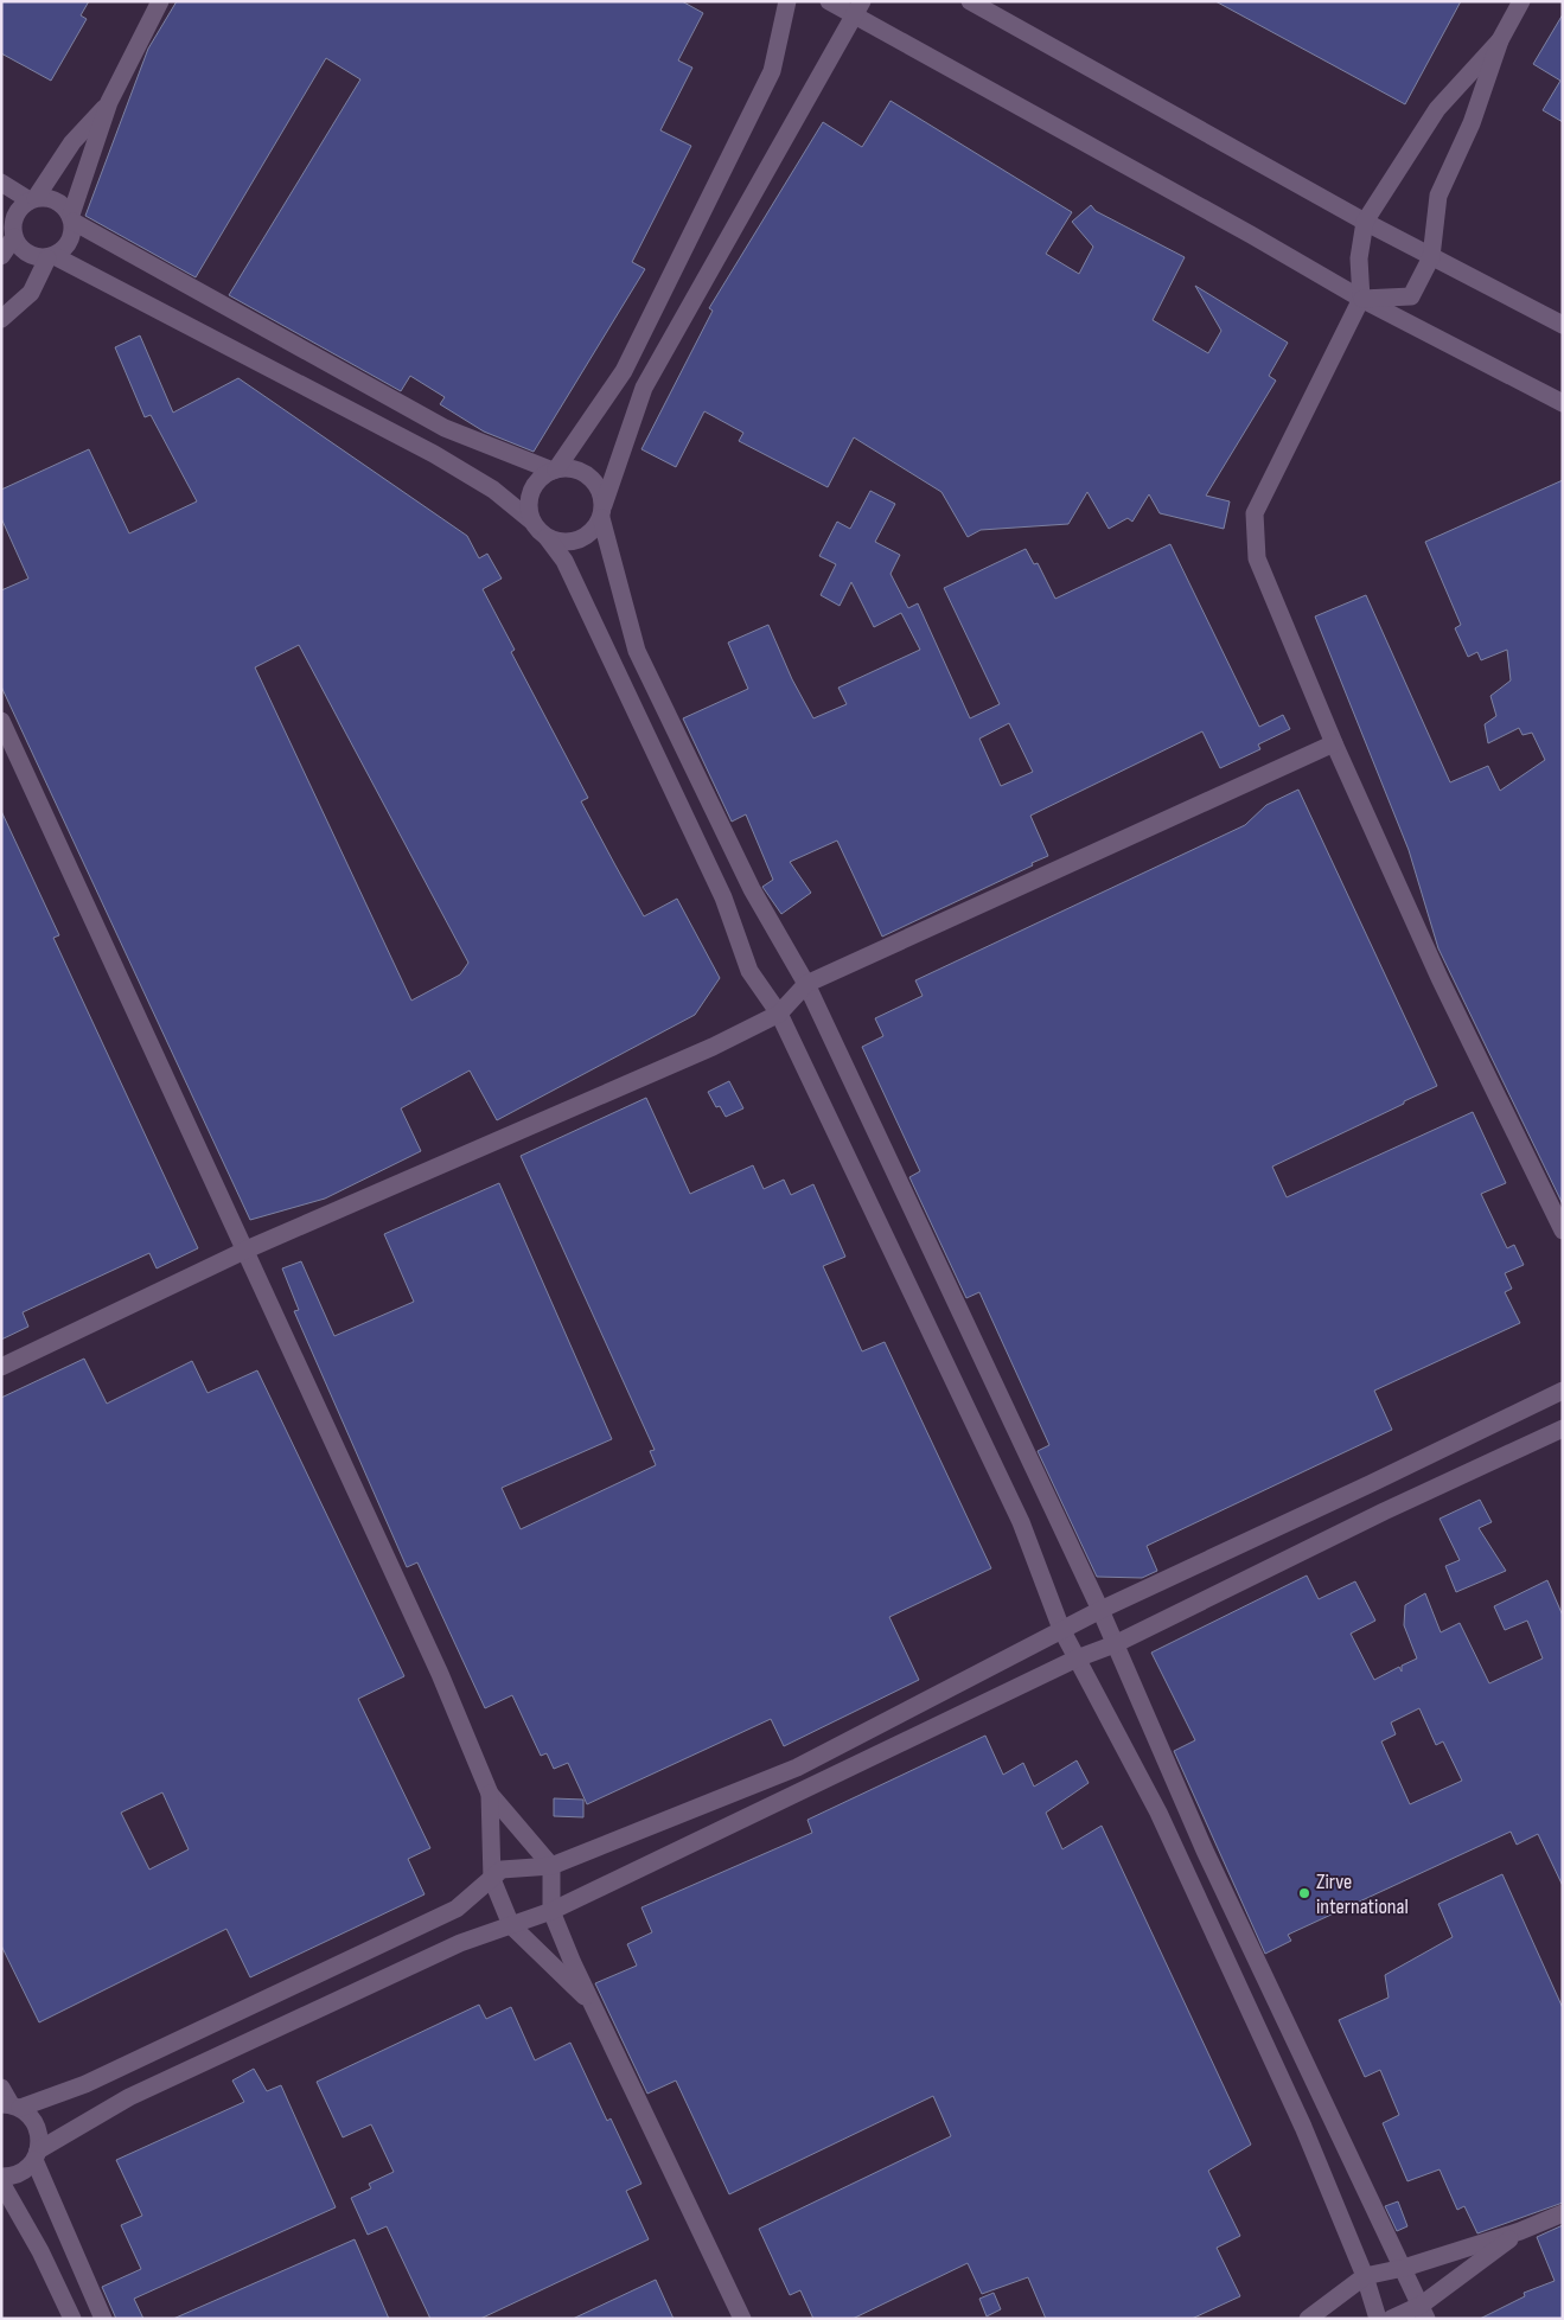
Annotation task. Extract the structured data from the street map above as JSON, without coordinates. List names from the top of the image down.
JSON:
{
  "places": ["Zirve international"]
}
